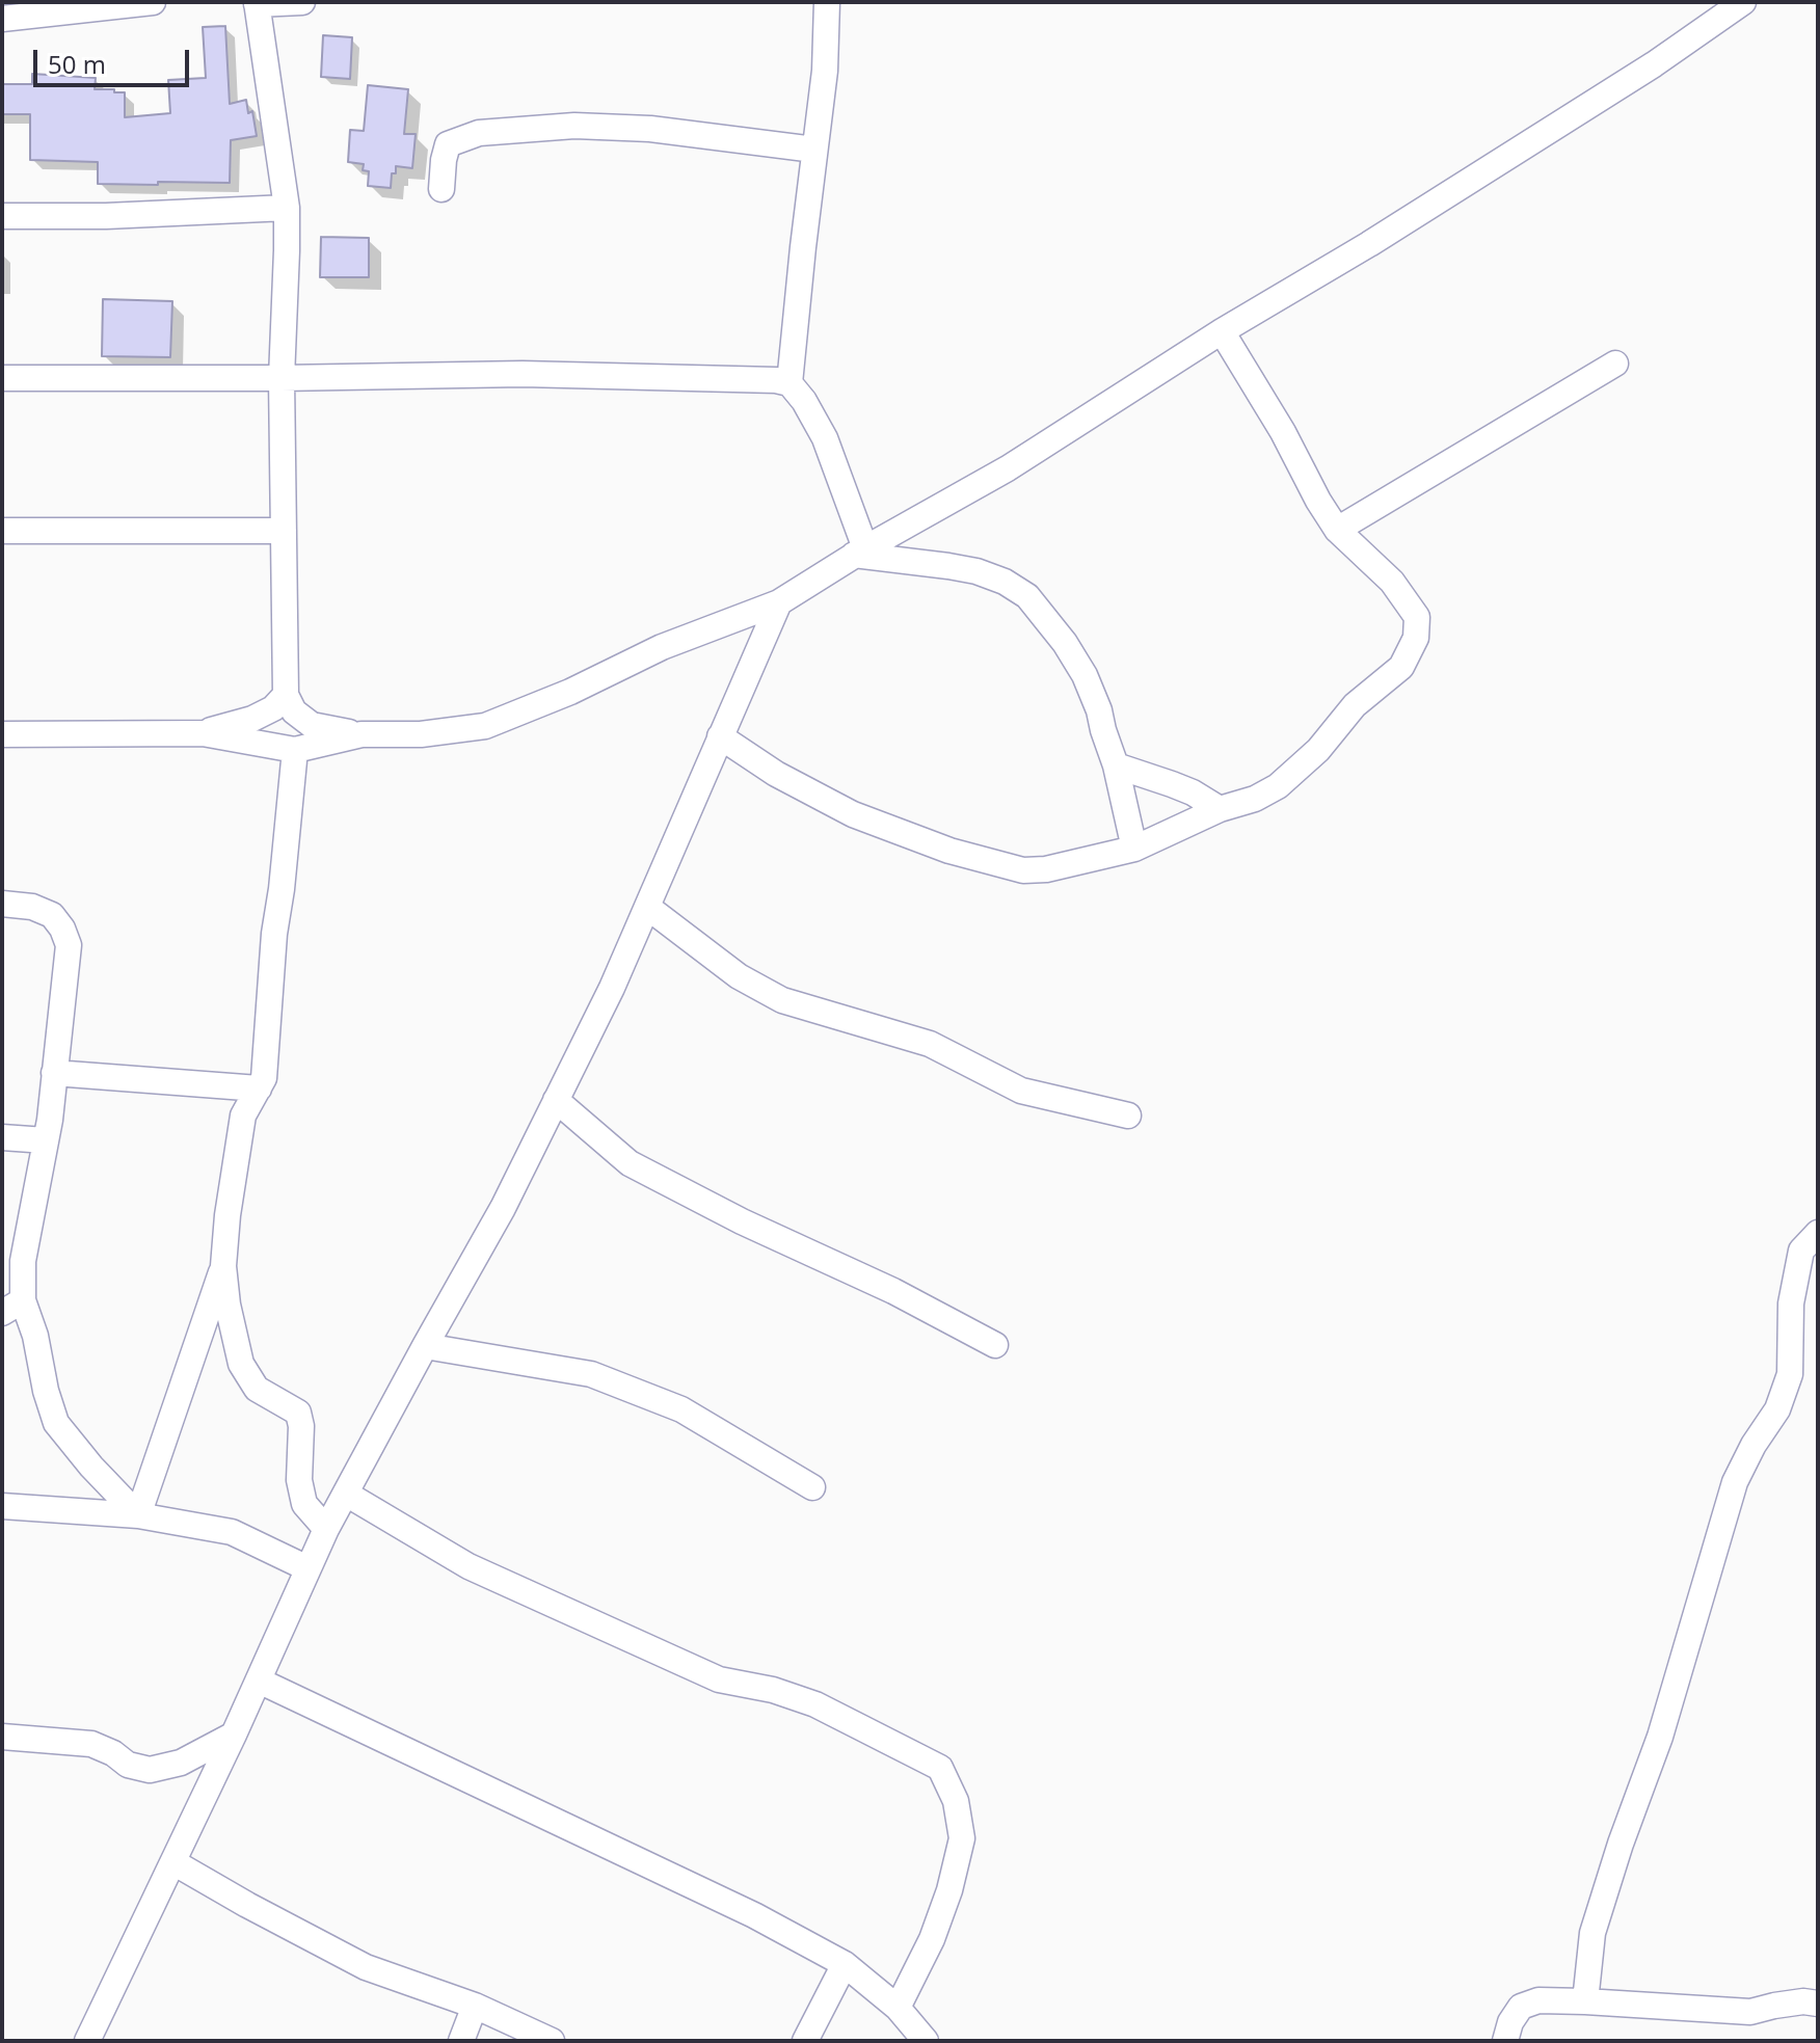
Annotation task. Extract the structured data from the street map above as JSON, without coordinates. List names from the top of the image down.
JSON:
{
  "scale_bar": "50 m"
}
